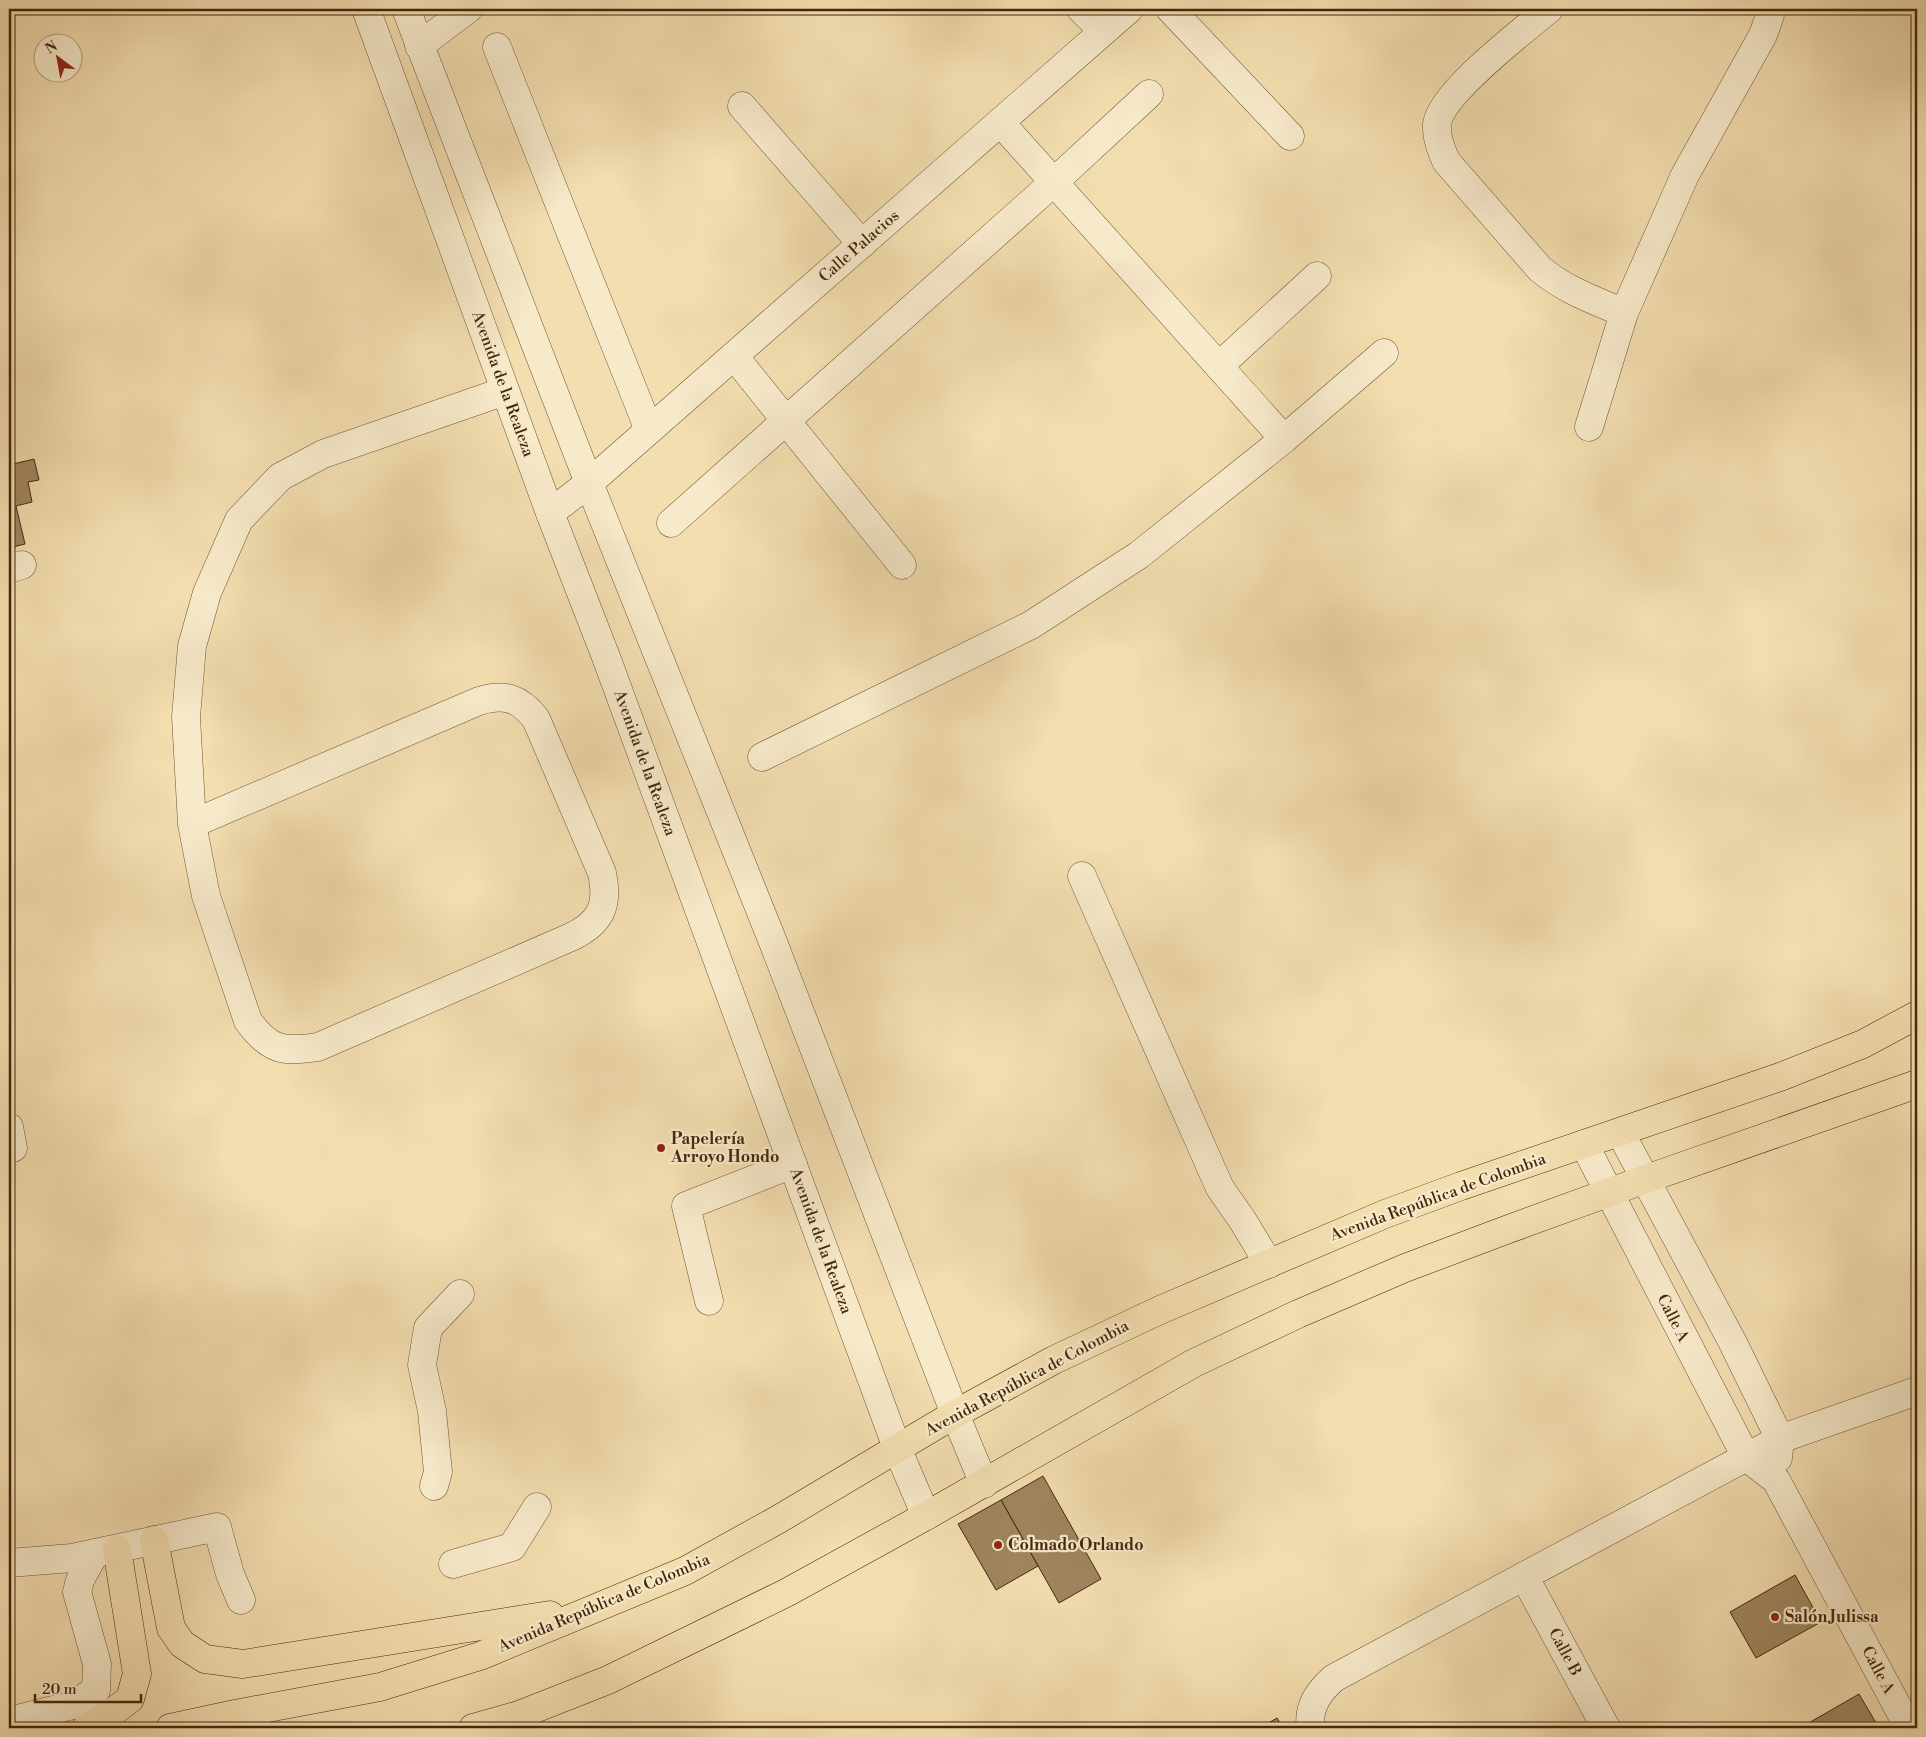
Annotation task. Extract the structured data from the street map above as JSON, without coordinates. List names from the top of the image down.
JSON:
{
  "streets": {
    "main road": ["Avenida República de Colombia"],
    "street": [
      "Calle Palacios",
      "Avenida de la Realeza",
      "Calle A",
      "Calle B"
    ]
  },
  "crossings": [
    ["Calle Palacios", "Avenida de la Realeza"],
    ["Avenida de la Realeza", "Avenida República de Colombia"],
    ["Avenida República de Colombia", "Calle A"]
  ],
  "places": ["Papelería Arroyo Hondo", "Colmado Orlando", "Salón Julissa"],
  "scale_bar": "20 m",
  "north": "top left"
}
